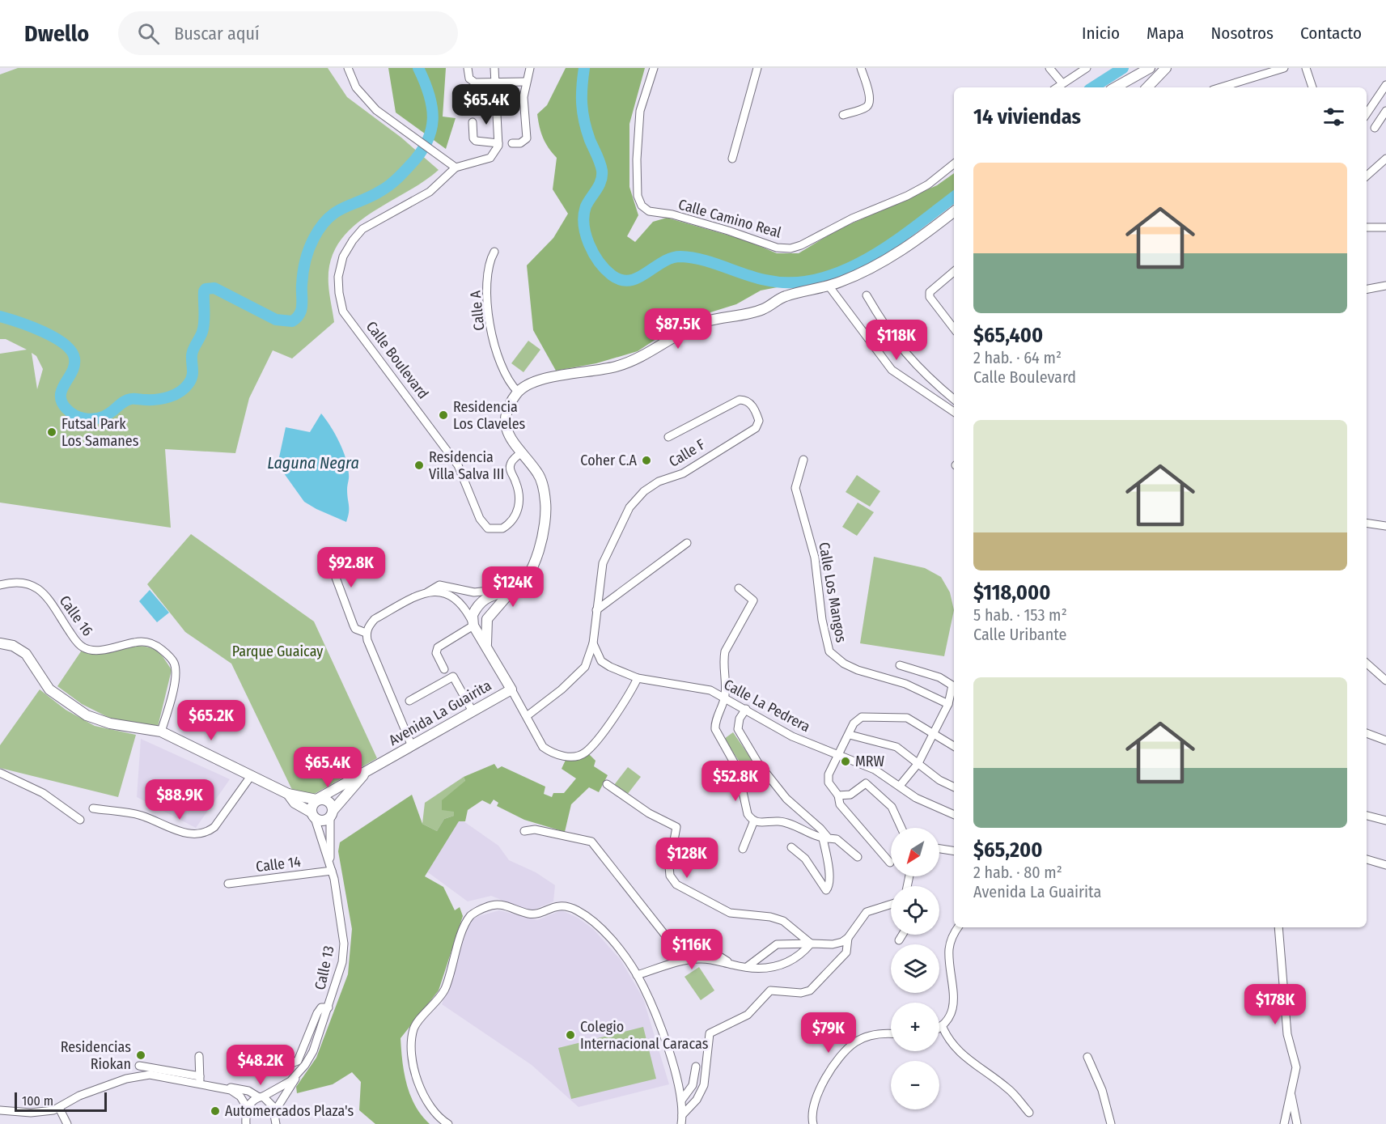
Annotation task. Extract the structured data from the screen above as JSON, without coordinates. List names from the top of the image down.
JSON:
{
  "streets": {
    "street": [
      "Calle Camino Real",
      "Calle A",
      "Calle Boulevard",
      "Calle F",
      "Calle Los Mangos",
      "Calle 16",
      "Calle La Pedrera",
      "Avenida La Guairita",
      "Calle 14",
      "Calle 13"
    ]
  },
  "crossings": [
    ["Calle F", "Calle La Pedrera"],
    ["Avenida La Guairita", "Calle 13"],
    ["Calle 14", "Calle 13"]
  ],
  "water": ["Laguna Negra"],
  "parks": ["Parque Guaicay"],
  "places": [
    "Residencia Los Claveles",
    "Futsal Park Los Samanes",
    "Coher C.A",
    "Residencia Villa Salva III",
    "MRW",
    "Colegio Internacional Caracas",
    "Residencias Riokan",
    "Automercados Plaza's"
  ],
  "scale_bar": "100 m",
  "north": "bottom left",
  "page": {
    "header": "Dwello",
    "search": "Buscar aquí",
    "nav": [
      "Inicio",
      "Mapa",
      "Nosotros",
      "Contacto"
    ],
    "price": [
      "$65.4K",
      "$87.5K",
      "$118K",
      "$92.8K",
      "$124K",
      "$65.2K",
      "$65.4K",
      "$52.8K",
      "$88.9K",
      "$128K",
      "$116K",
      "$178K",
      "$79K",
      "$48.2K"
    ],
    "heading": "14 viviendas",
    "list": [
      {
        "name": "$65,400",
        "note": "2 hab. · 64 m² · Calle Boulevard"
      },
      {
        "name": "$118,000",
        "note": "5 hab. · 153 m² · Calle Uribante"
      },
      {
        "name": "$65,200",
        "note": "2 hab. · 80 m² · Avenida La Guairita"
      }
    ],
    "map_buttons": ["+", "−"],
    "scale": "100 m"
  }
}
